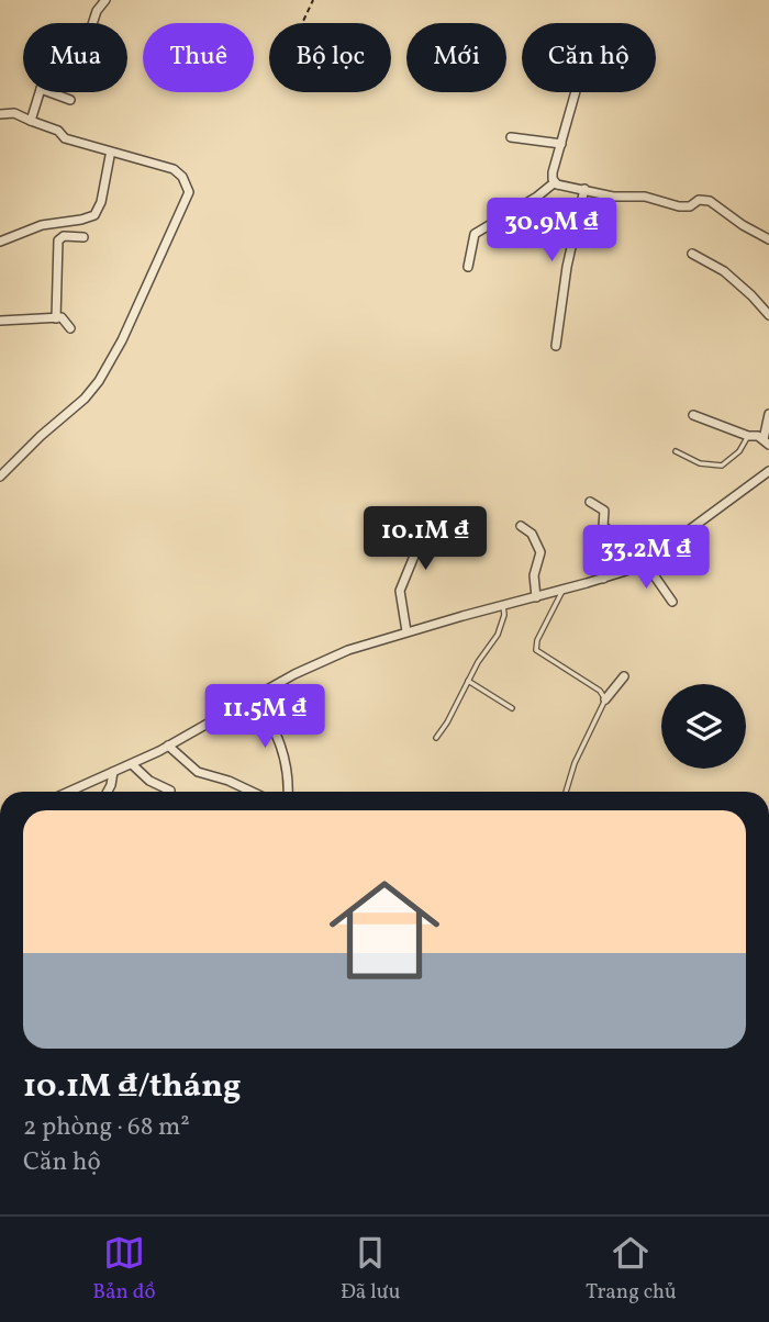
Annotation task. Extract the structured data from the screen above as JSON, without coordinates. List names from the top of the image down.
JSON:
{
  "page": {
    "chip": [
      "Mua",
      "Thuê",
      "Bộ lọc",
      "Mới",
      "Căn hộ"
    ],
    "price": [
      "30.9M ₫",
      "10.1M ₫",
      "33.2M ₫",
      "11.5M ₫"
    ],
    "list": [
      {
        "name": "10.1M ₫/tháng",
        "note": "2 phòng · 68 m² · Căn hộ"
      }
    ],
    "tabs": ["Bản đồ", "Đã lưu", "Trang chủ"]
  }
}
